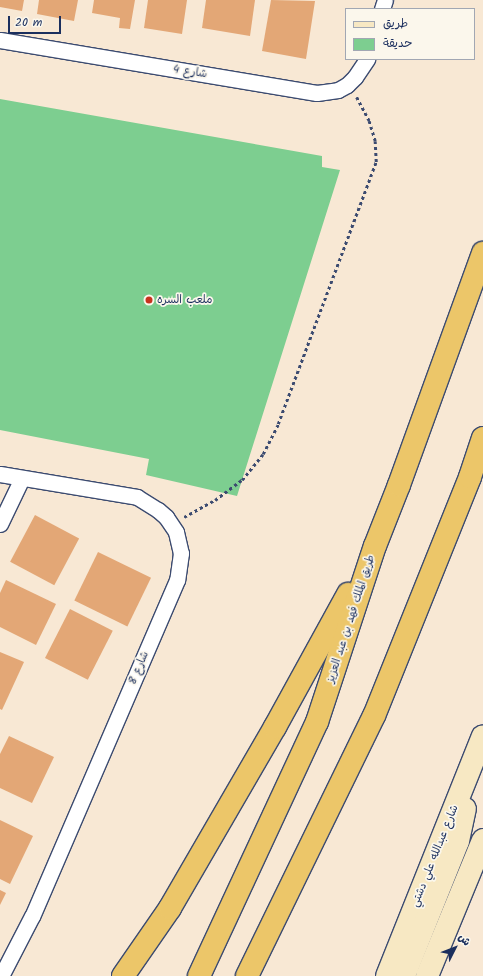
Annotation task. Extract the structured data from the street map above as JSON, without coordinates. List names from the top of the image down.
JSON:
{
  "streets": {
    "highway": ["طريق الملك فهد بن عبد العزيز"],
    "main road": ["شارع عبدالله علي دشتي"],
    "street": ["شارع 4", "شارع 8"]
  },
  "places": ["ملعب السره"],
  "legend": ["طريق", "حديقة"],
  "scale_bar": "20 m",
  "north": "top right"
}
